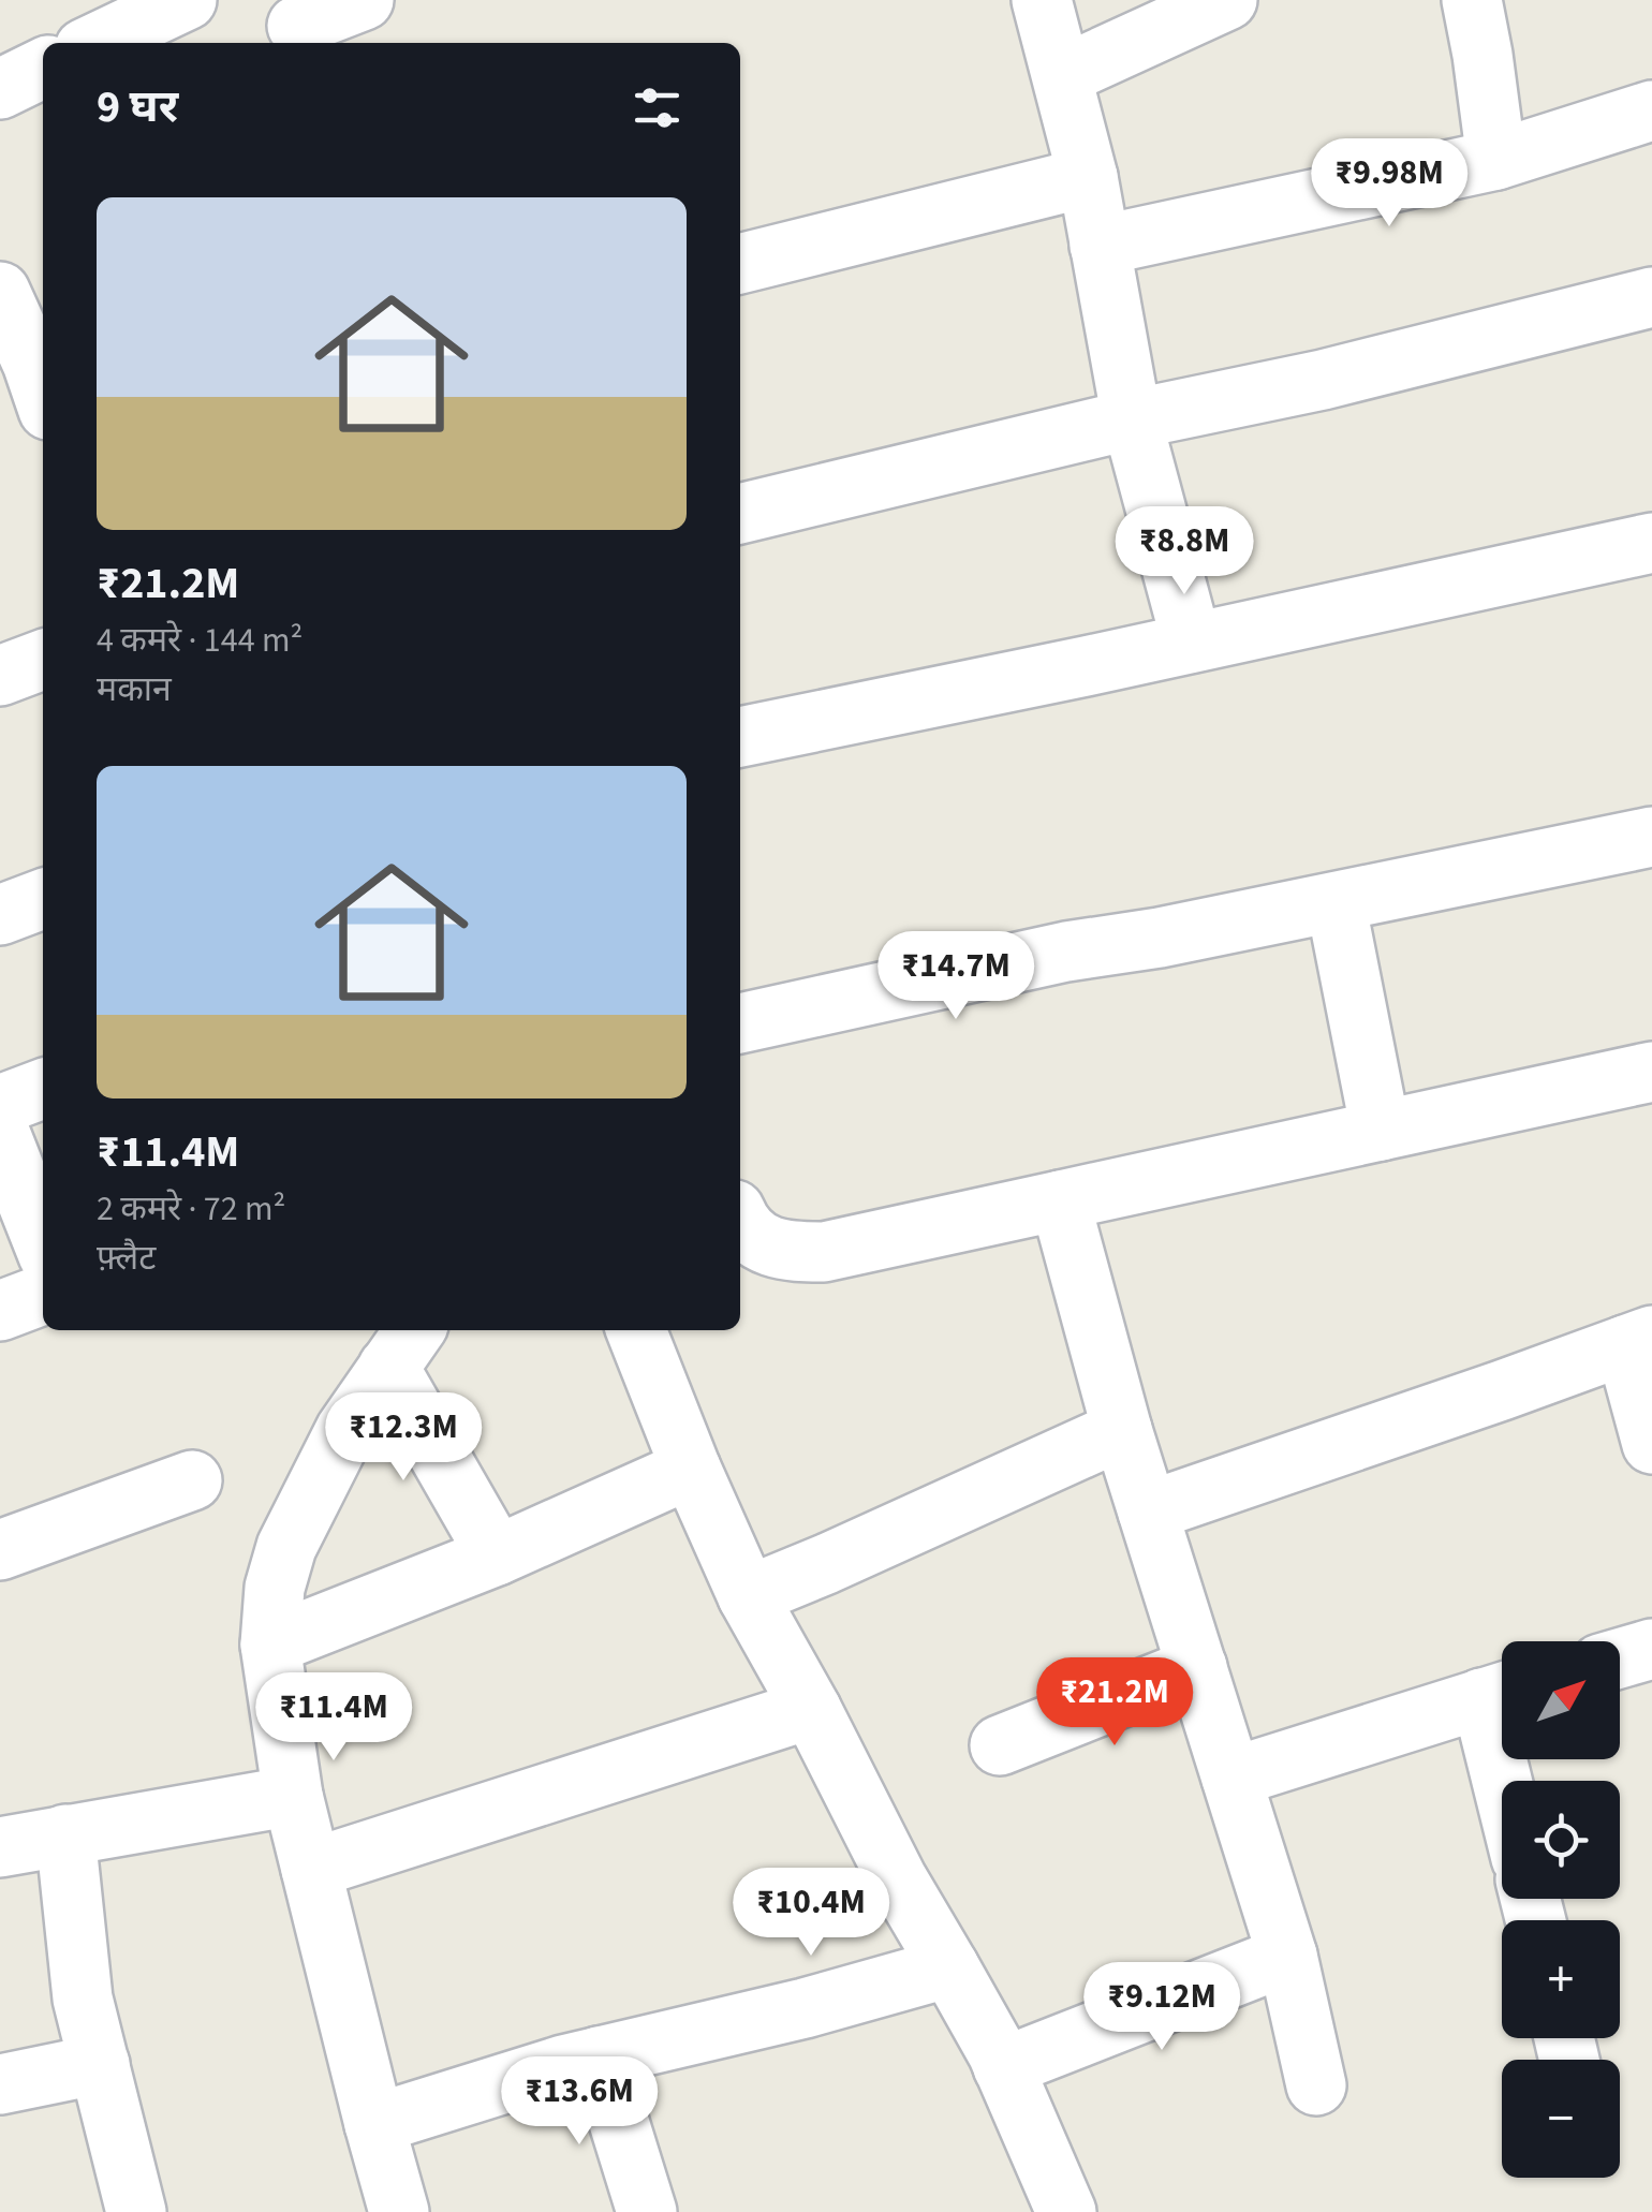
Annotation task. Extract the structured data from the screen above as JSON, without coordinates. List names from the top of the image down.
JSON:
{
  "north": "top right",
  "page": {
    "heading": "9 घर",
    "price": [
      "₹9.98M",
      "₹8.8M",
      "₹14.7M",
      "₹12.3M",
      "₹21.2M",
      "₹11.4M",
      "₹10.4M",
      "₹9.12M",
      "₹13.6M"
    ],
    "list": [
      {
        "name": "₹21.2M",
        "note": "4 कमरे · 144 m² · मकान"
      },
      {
        "name": "₹11.4M",
        "note": "2 कमरे · 72 m² · फ़्लैट"
      }
    ],
    "map_buttons": ["+", "−"]
  }
}
